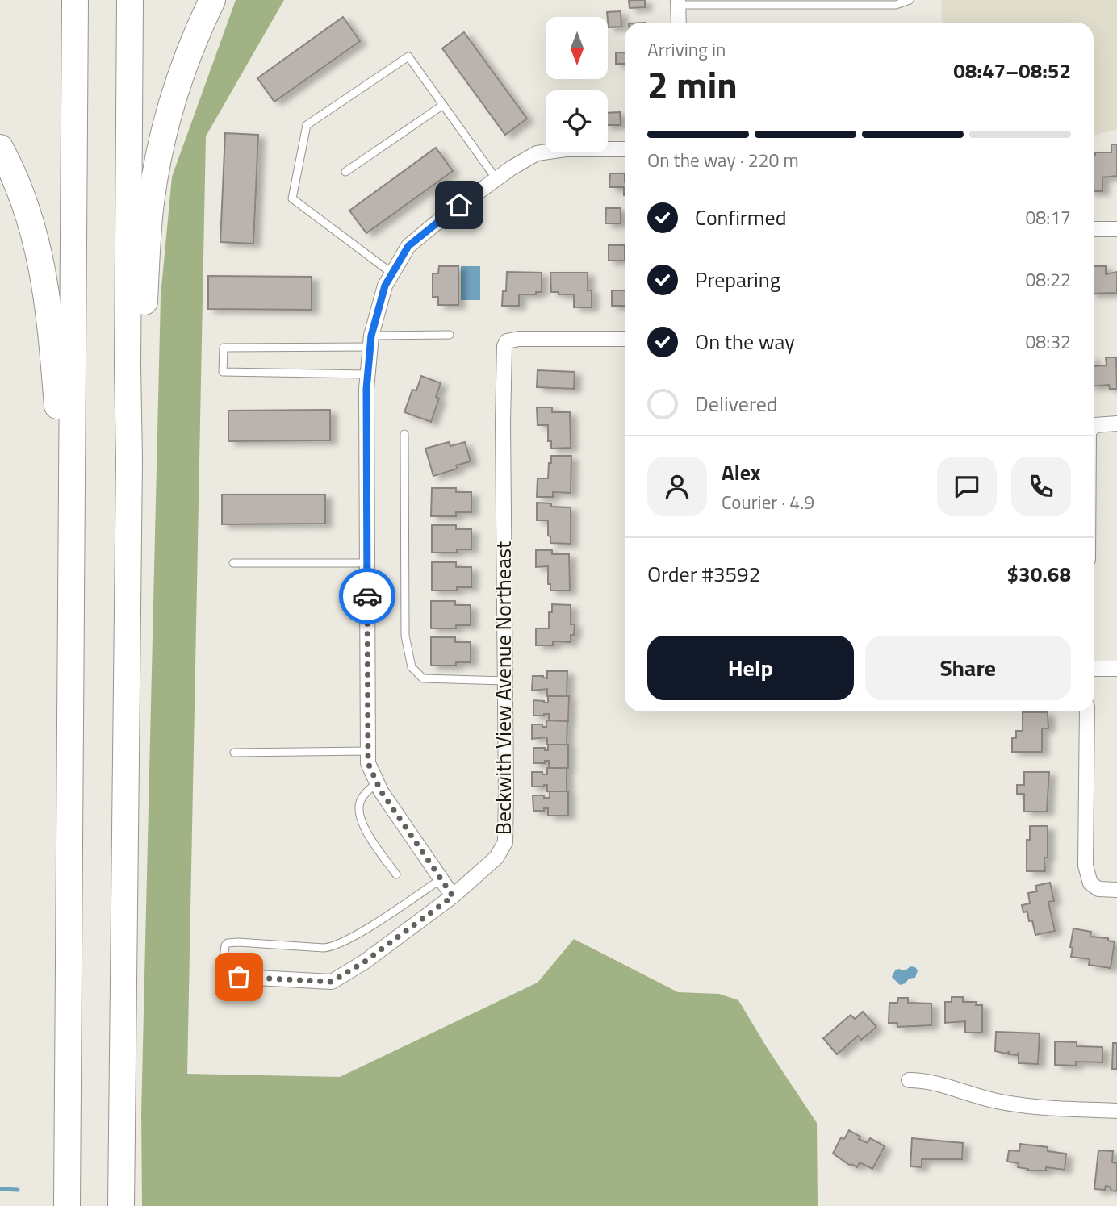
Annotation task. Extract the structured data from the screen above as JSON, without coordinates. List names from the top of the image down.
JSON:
{
  "streets": {
    "street": ["Beckwith View Avenue Northeast"]
  },
  "north": "bottom",
  "page": {
    "heading": ["2 min", "Arriving in", "08:47–08:52"],
    "panel": [
      "Alex",
      "Courier · 4.9",
      "Order #3592",
      "$30.68"
    ],
    "bar": "On the way · 220 m",
    "list": [
      ["Confirmed", "08:17"],
      ["Preparing", "08:22"],
      ["On the way", "08:32"],
      "Delivered"
    ],
    "buttons": ["Help", "Share"]
  }
}
